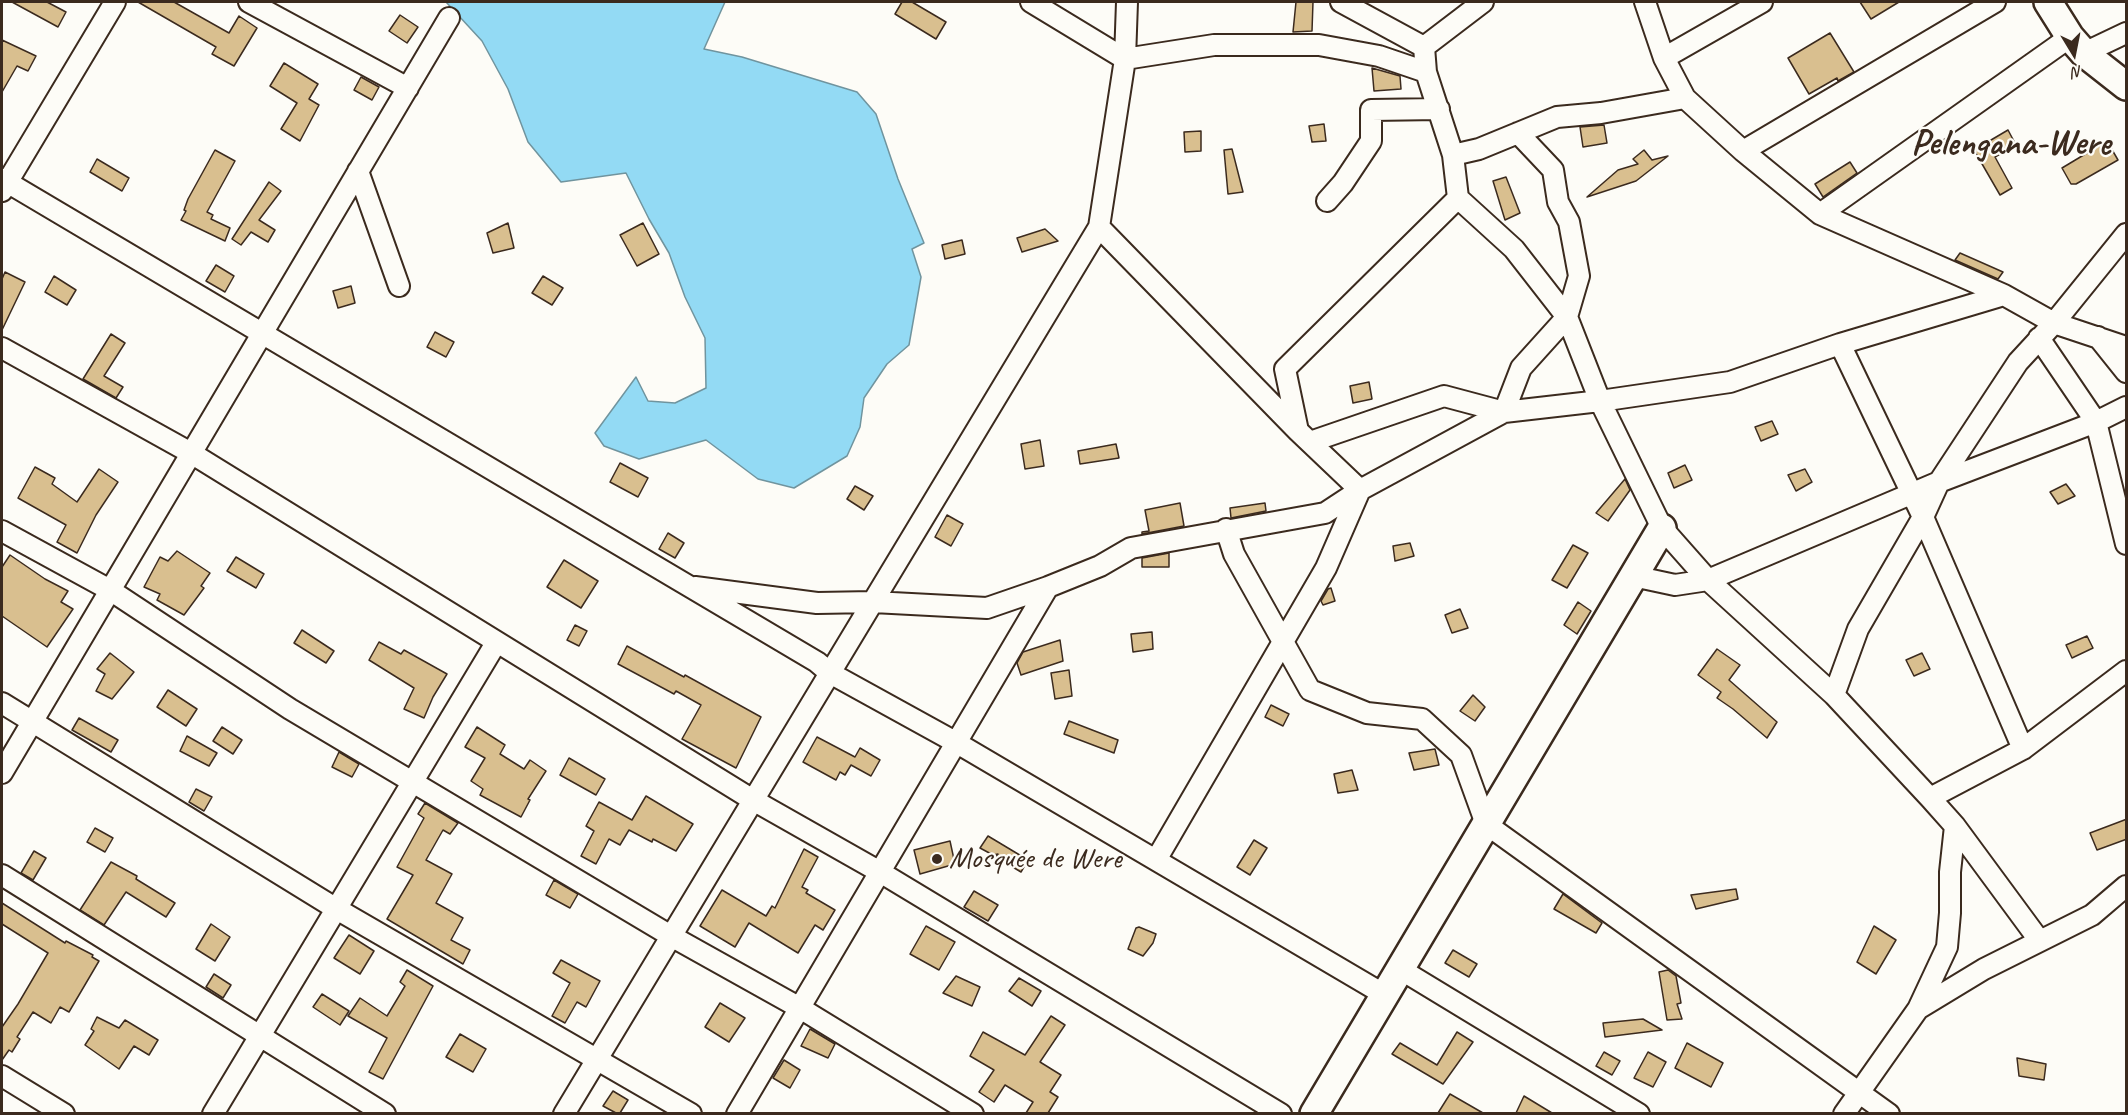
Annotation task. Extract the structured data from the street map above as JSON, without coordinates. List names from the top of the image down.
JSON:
{
  "districts": ["Pelengana-Were"],
  "places": ["Mosquée de Were"],
  "north": "bottom"
}
